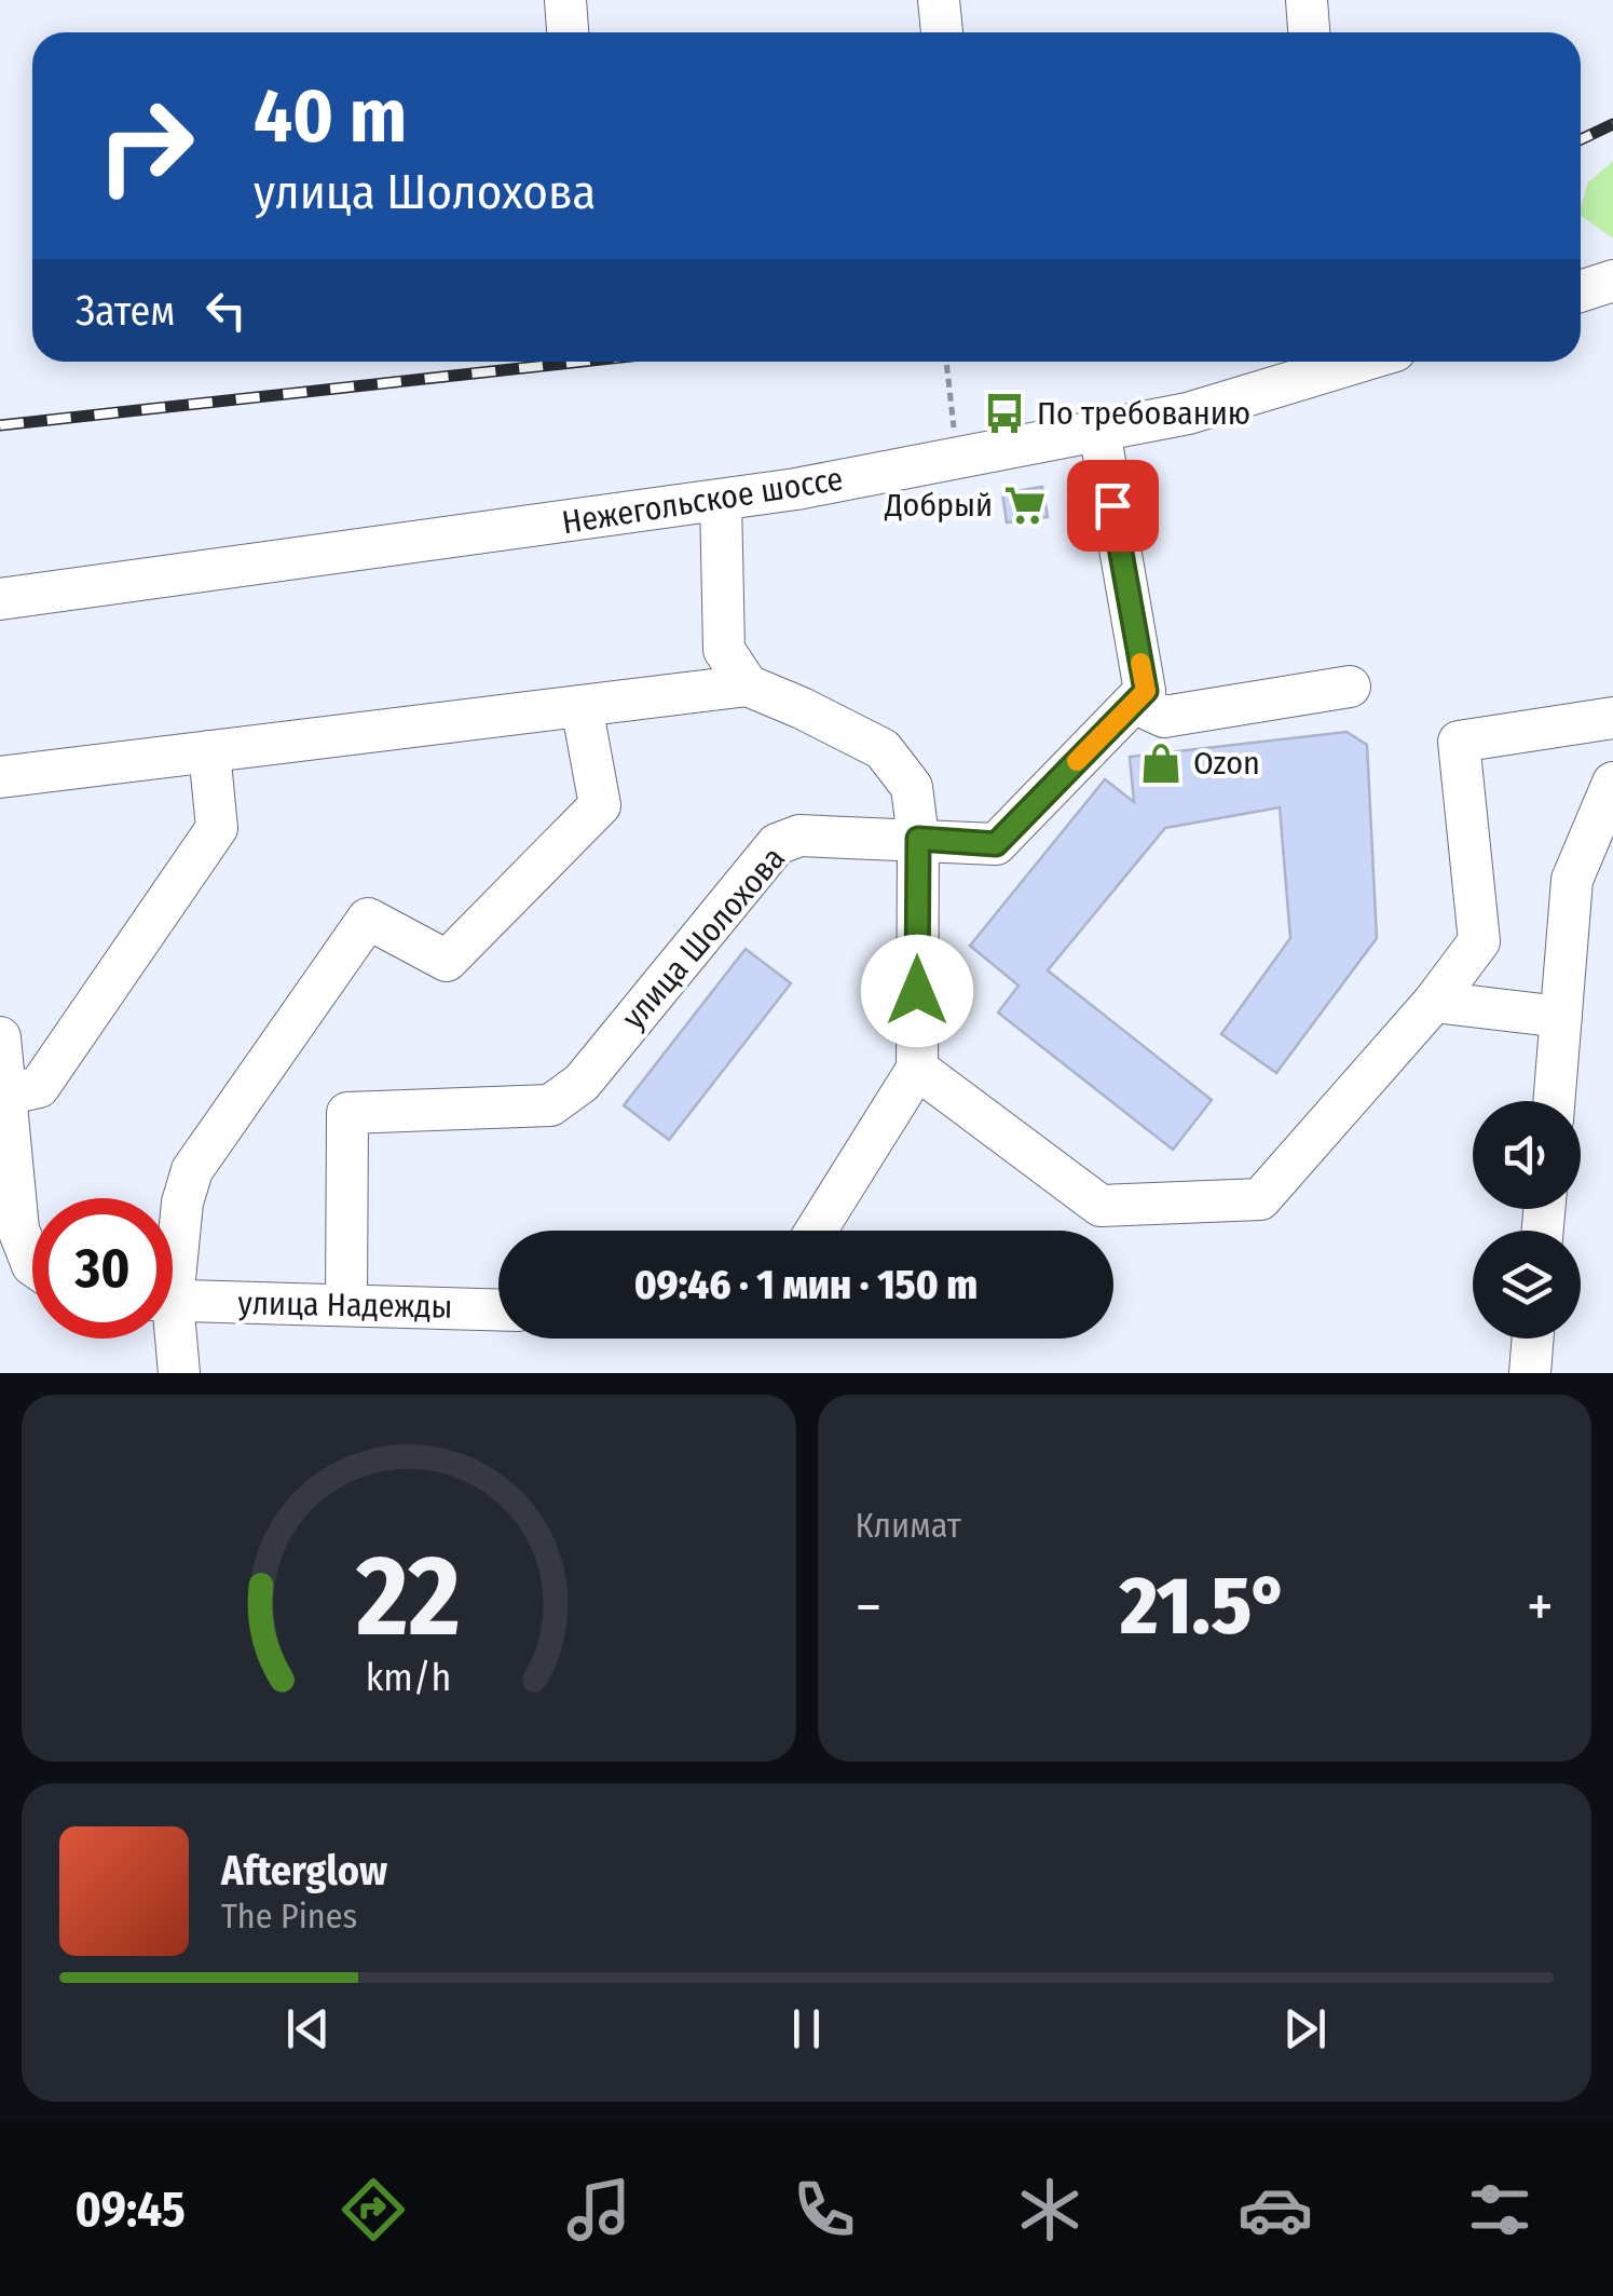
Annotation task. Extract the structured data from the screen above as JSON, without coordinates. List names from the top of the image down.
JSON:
{
  "streets": {
    "street": ["Нежегольское шоссе", "улица Шолохова", "улица Надежды"]
  },
  "crossings": [
    ["улица Шолохова", "улица Надежды"]
  ],
  "places": {
    "bus stop": ["По требованию"],
    "supermarket": ["Добрый"],
    "shop": ["Ozon"]
  },
  "page": {
    "turn": ["40 m", "улица Шолохова"],
    "then": "Затем",
    "limit": "30",
    "trip": "09:46 · 1 мин · 150 m",
    "tile": "Климат",
    "heat": ["−", "21.5°", "+"],
    "song": ["Afterglow", "The Pines"],
    "tabs": "09:45",
    "gauge": ["22", "km/h"]
  }
}
